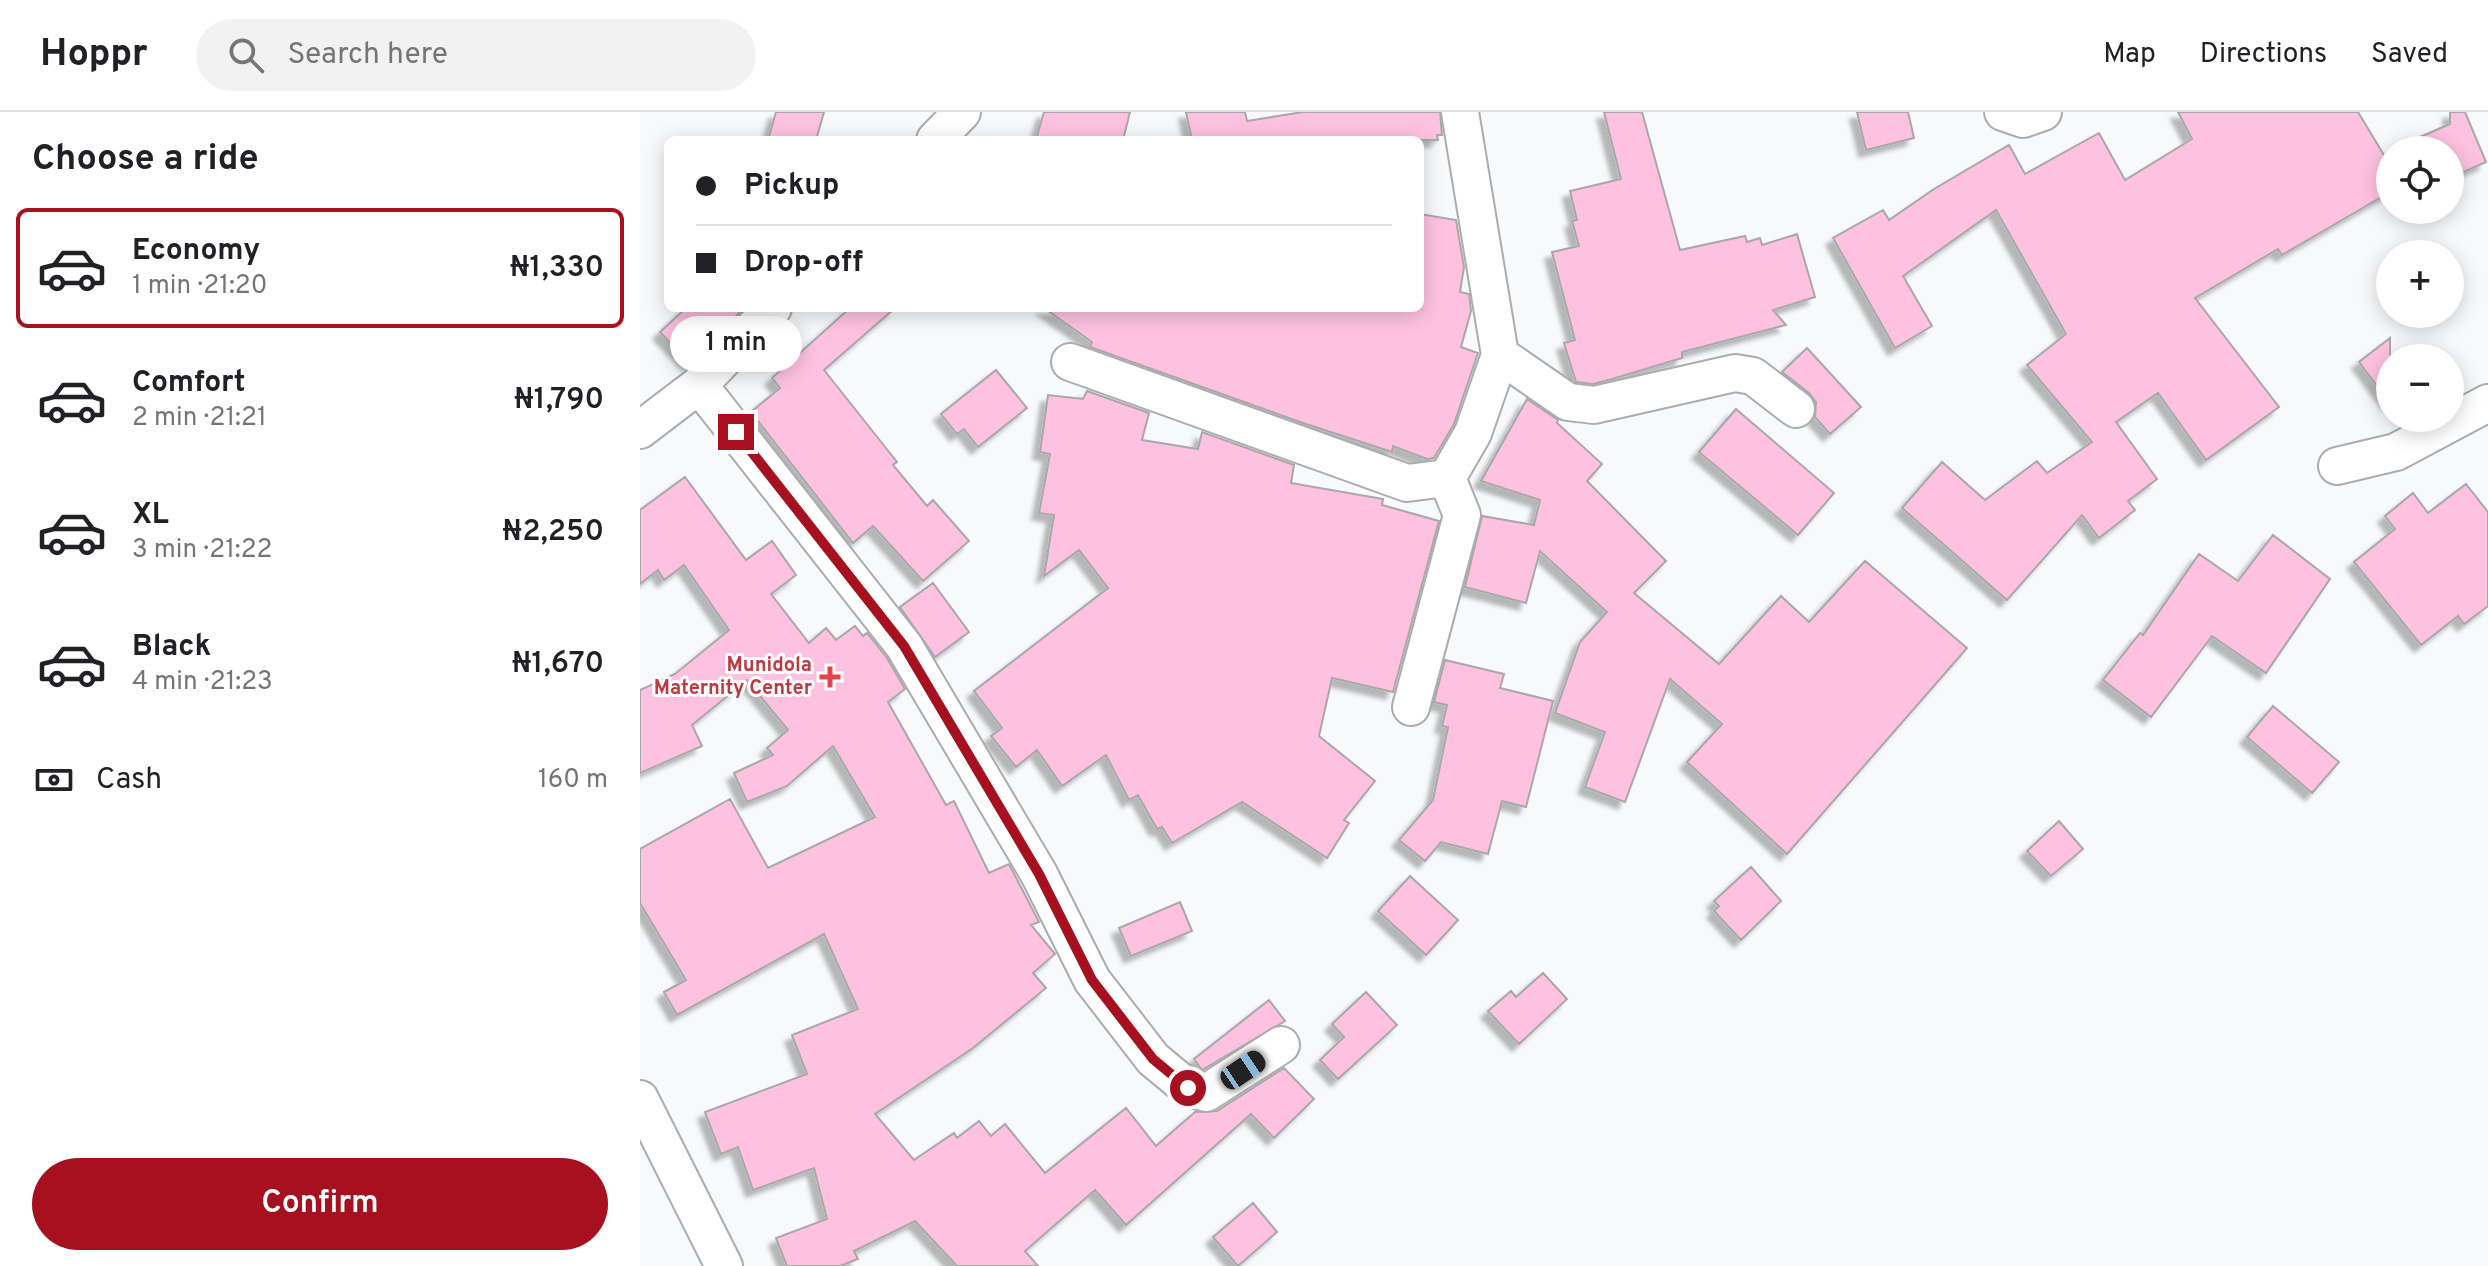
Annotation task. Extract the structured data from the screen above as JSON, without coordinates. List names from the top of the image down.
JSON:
{
  "places": {
    "health": ["Munidola Maternity Center"]
  },
  "page": {
    "header": "Hoppr",
    "search": "Search here",
    "nav": ["Map", "Directions", "Saved"],
    "heading": "Choose a ride",
    "map_buttons": ["+", "−"],
    "banner": ["Pickup", "Drop-off"],
    "list": [
      {
        "name": "Economy",
        "note": "1 min · 21:20",
        "value": "₦1,330"
      },
      {
        "name": "Comfort",
        "note": "2 min · 21:21",
        "value": "₦1,790"
      },
      {
        "name": "XL",
        "note": "3 min · 21:22",
        "value": "₦2,250"
      },
      {
        "name": "Black",
        "note": "4 min · 21:23",
        "value": "₦1,670"
      }
    ],
    "bubble": "1 min",
    "pay": ["Cash", "160 m"],
    "buttons": "Confirm"
  }
}
